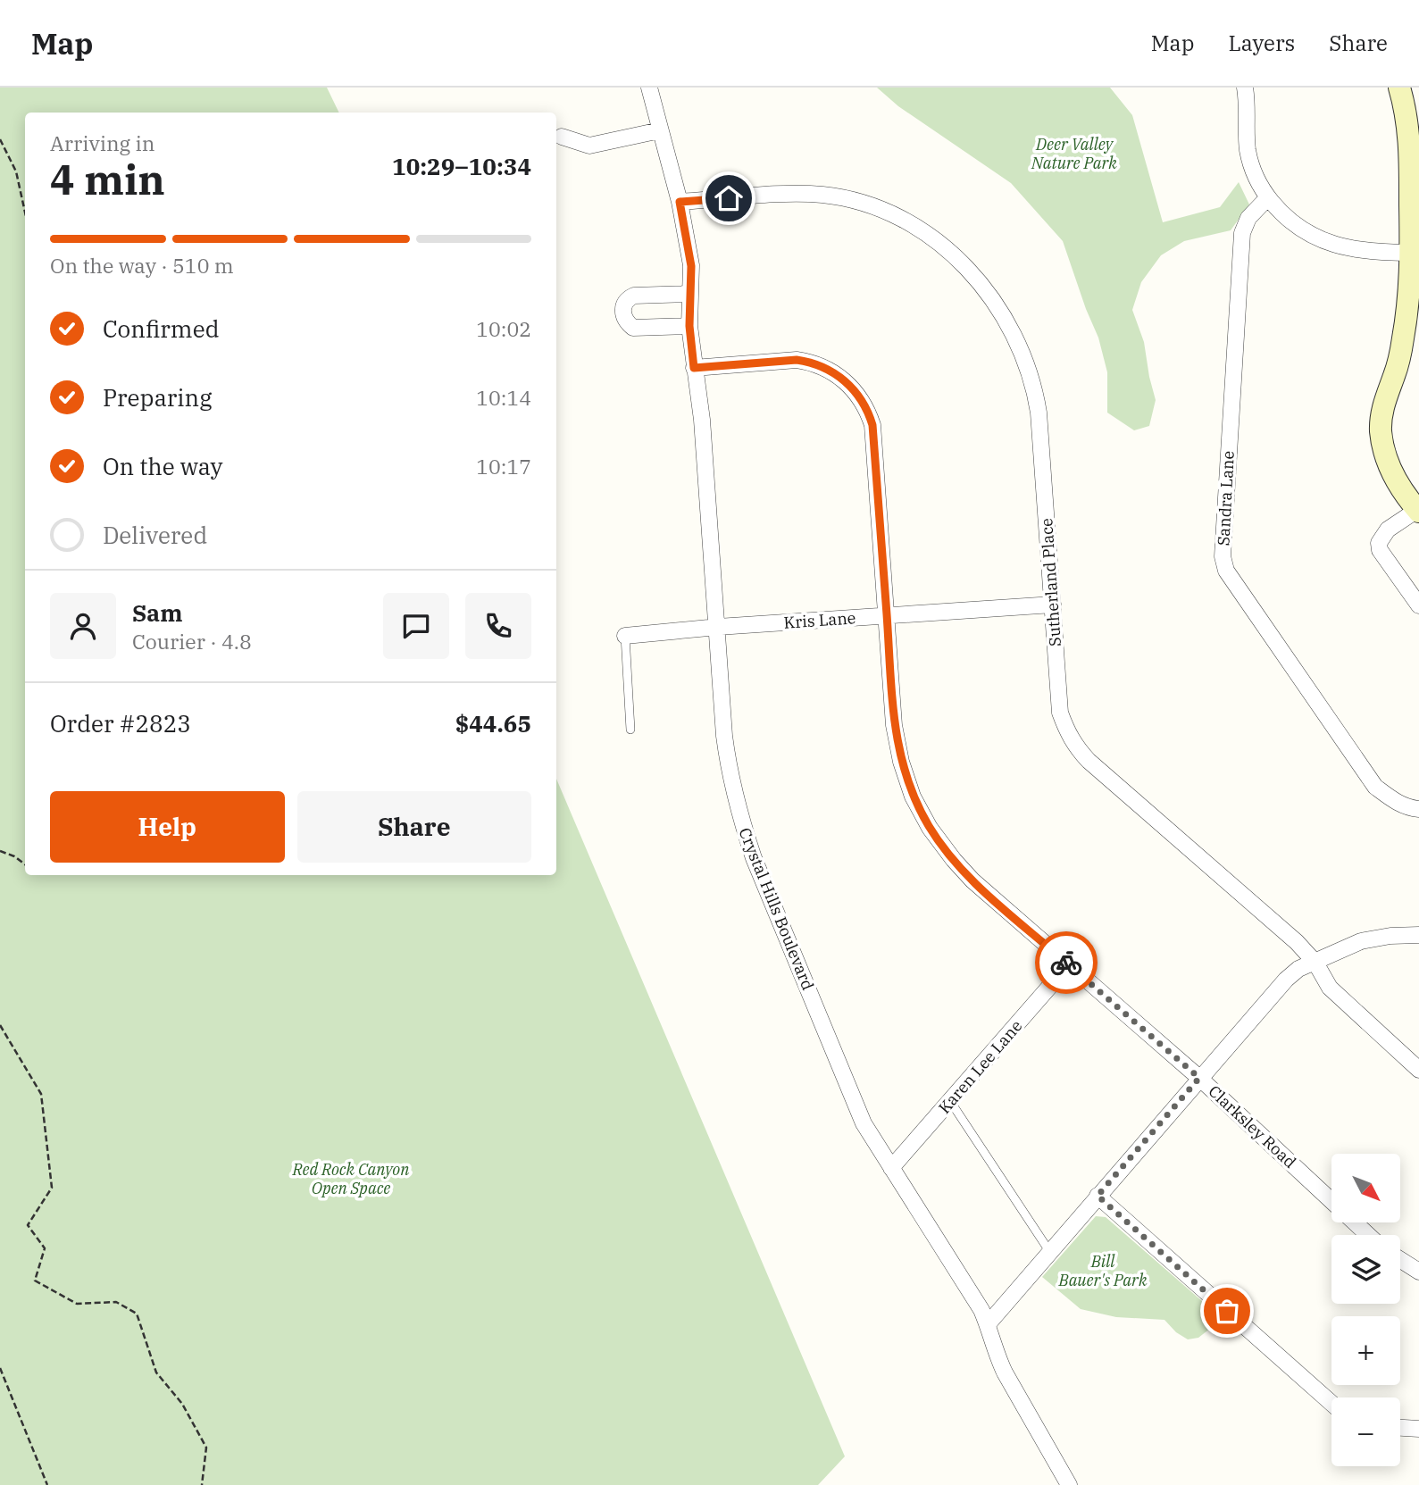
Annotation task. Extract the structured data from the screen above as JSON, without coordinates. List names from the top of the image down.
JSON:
{
  "streets": {
    "street": [
      "Sandra Lane",
      "Sutherland Place",
      "Kris Lane",
      "Crystal Hills Boulevard",
      "Karen Lee Lane",
      "Clarksley Road"
    ]
  },
  "crossings": [
    ["Sutherland Place", "Kris Lane"],
    ["Sutherland Place", "Crystal Hills Boulevard"],
    ["Kris Lane", "Crystal Hills Boulevard"],
    ["Kris Lane", "Clarksley Road"],
    ["Crystal Hills Boulevard", "Karen Lee Lane"],
    ["Crystal Hills Boulevard", "Clarksley Road"],
    ["Karen Lee Lane", "Clarksley Road"]
  ],
  "parks": ["Deer Valley Nature Park", "Red Rock Canyon Open Space", "Bill Bauer's Park"],
  "north": "bottom right",
  "page": {
    "header": "Map",
    "nav": ["Map", "Layers", "Share"],
    "heading": ["4 min", "Arriving in", "10:29–10:34"],
    "panel": [
      "Sam",
      "Courier · 4.8",
      "Order #2823",
      "$44.65"
    ],
    "bar": "On the way · 510 m",
    "list": [
      ["Confirmed", "10:02"],
      ["Preparing", "10:14"],
      ["On the way", "10:17"],
      "Delivered"
    ],
    "buttons": ["Help", "Share"],
    "map_buttons": ["+", "−"]
  }
}
